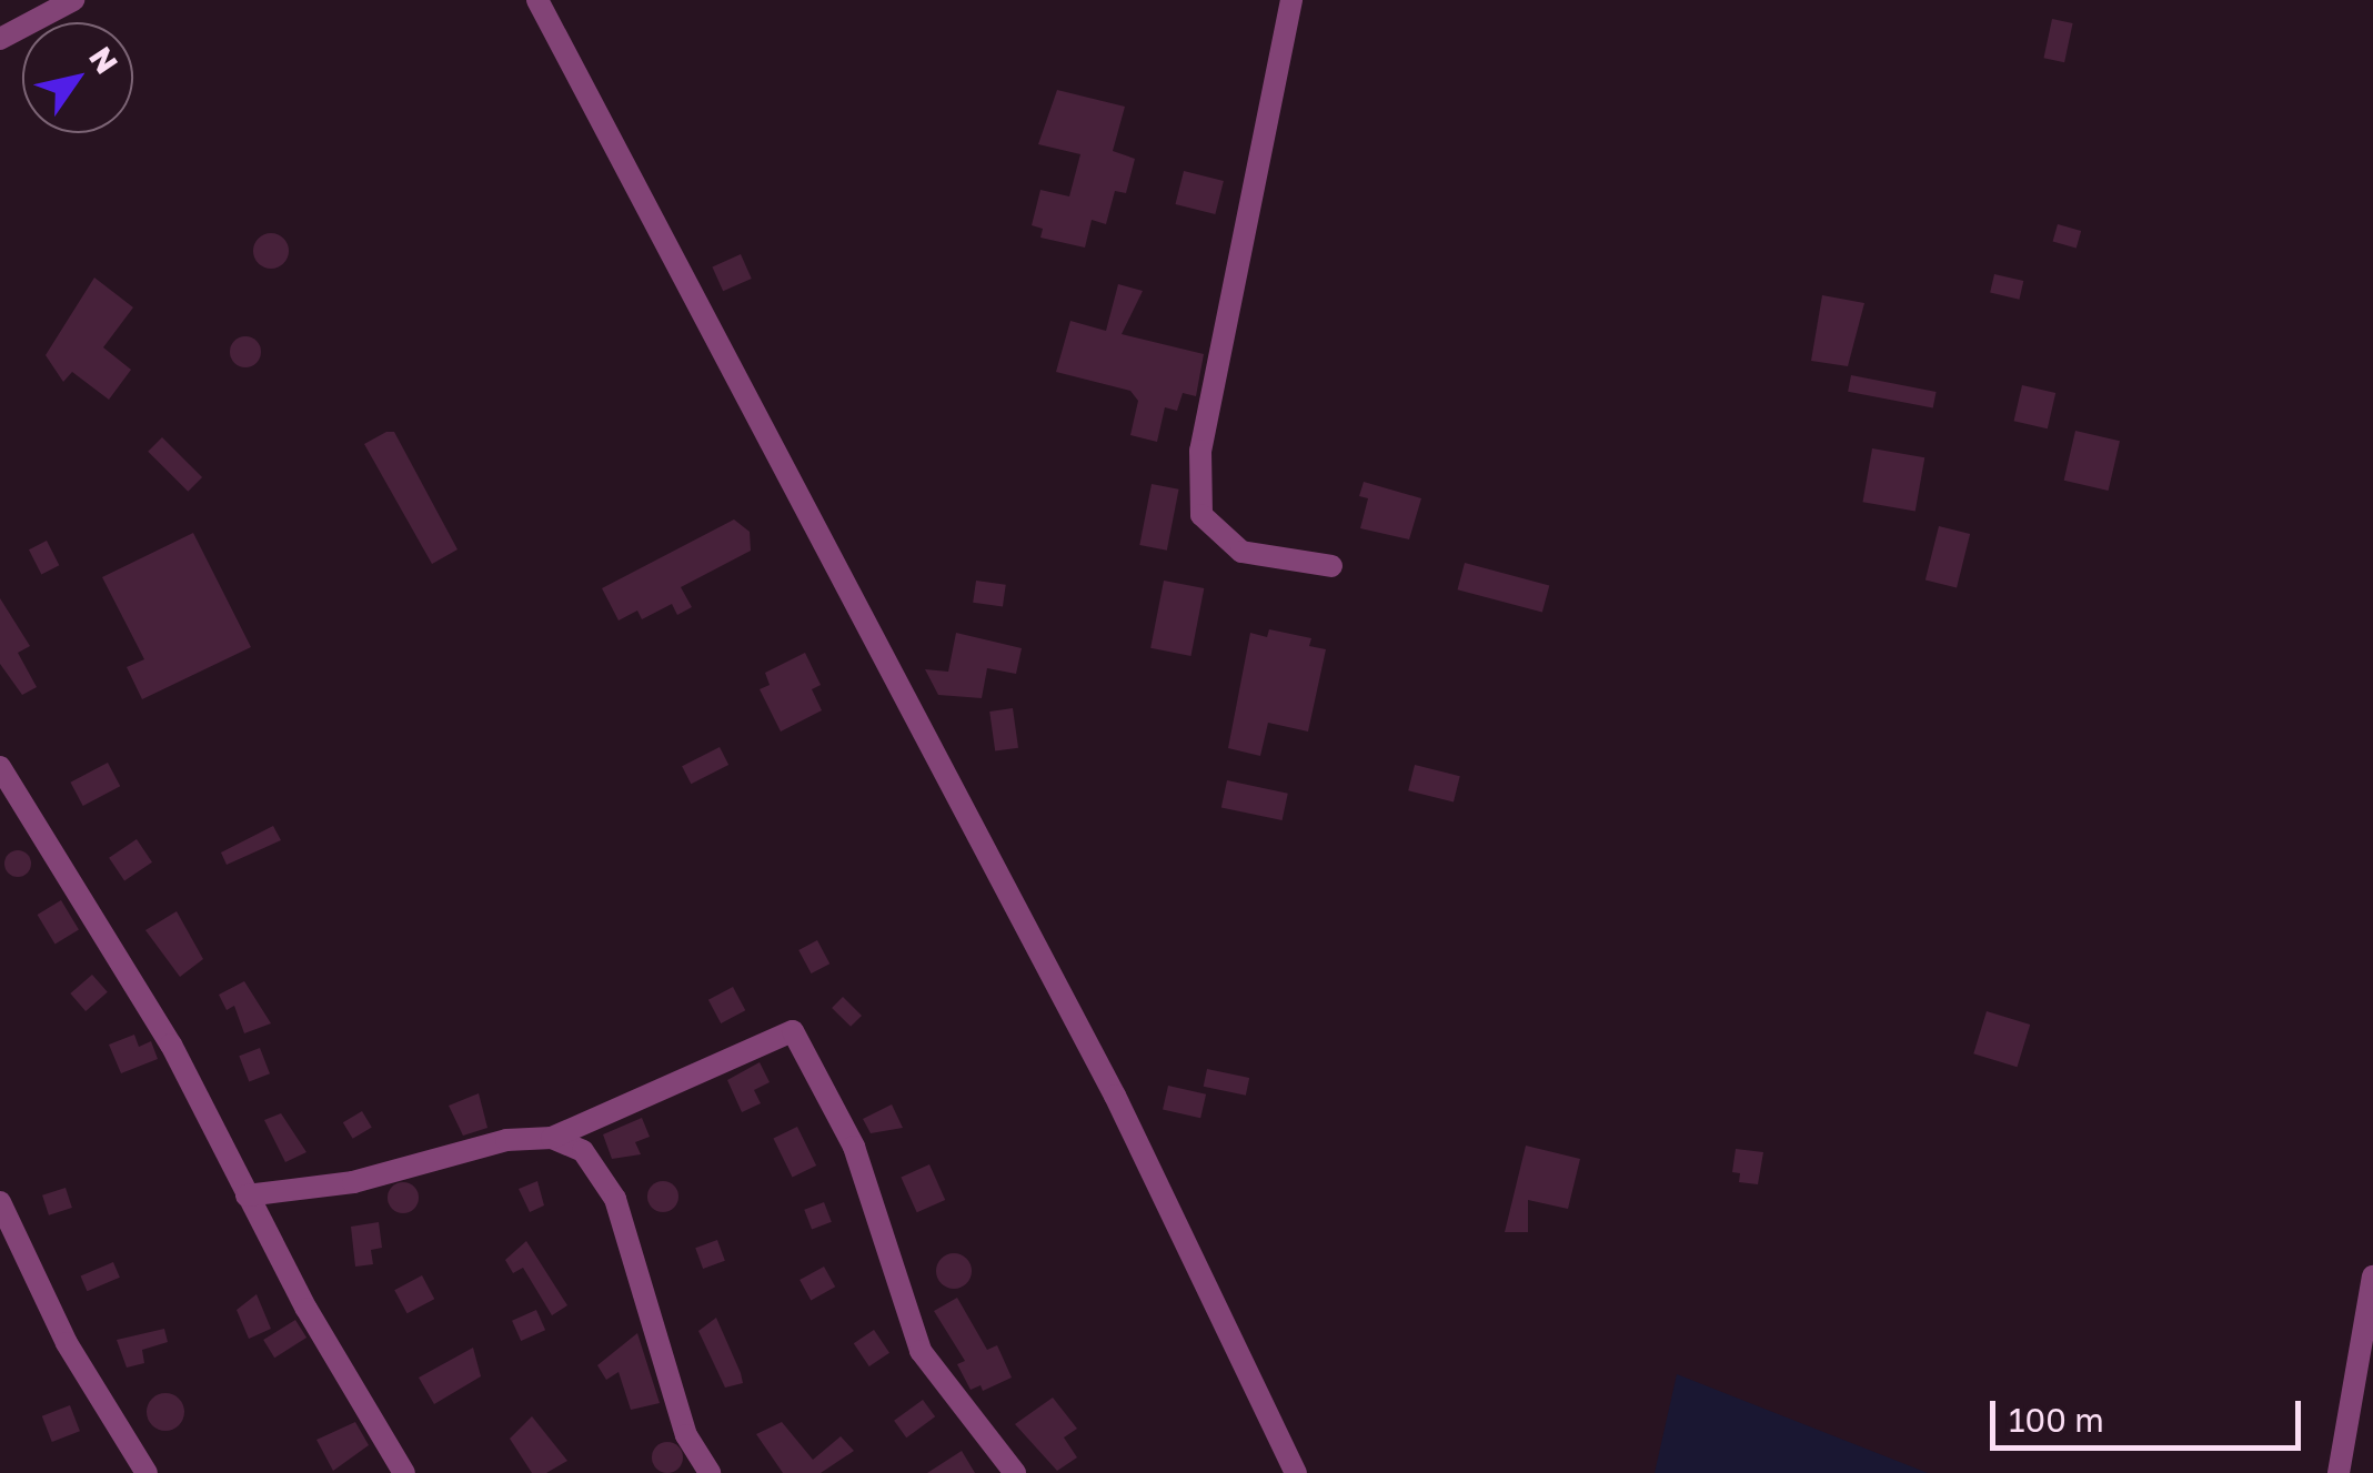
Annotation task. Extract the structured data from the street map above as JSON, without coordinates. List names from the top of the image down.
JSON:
{
  "scale_bar": "100 m",
  "north": "top right"
}
